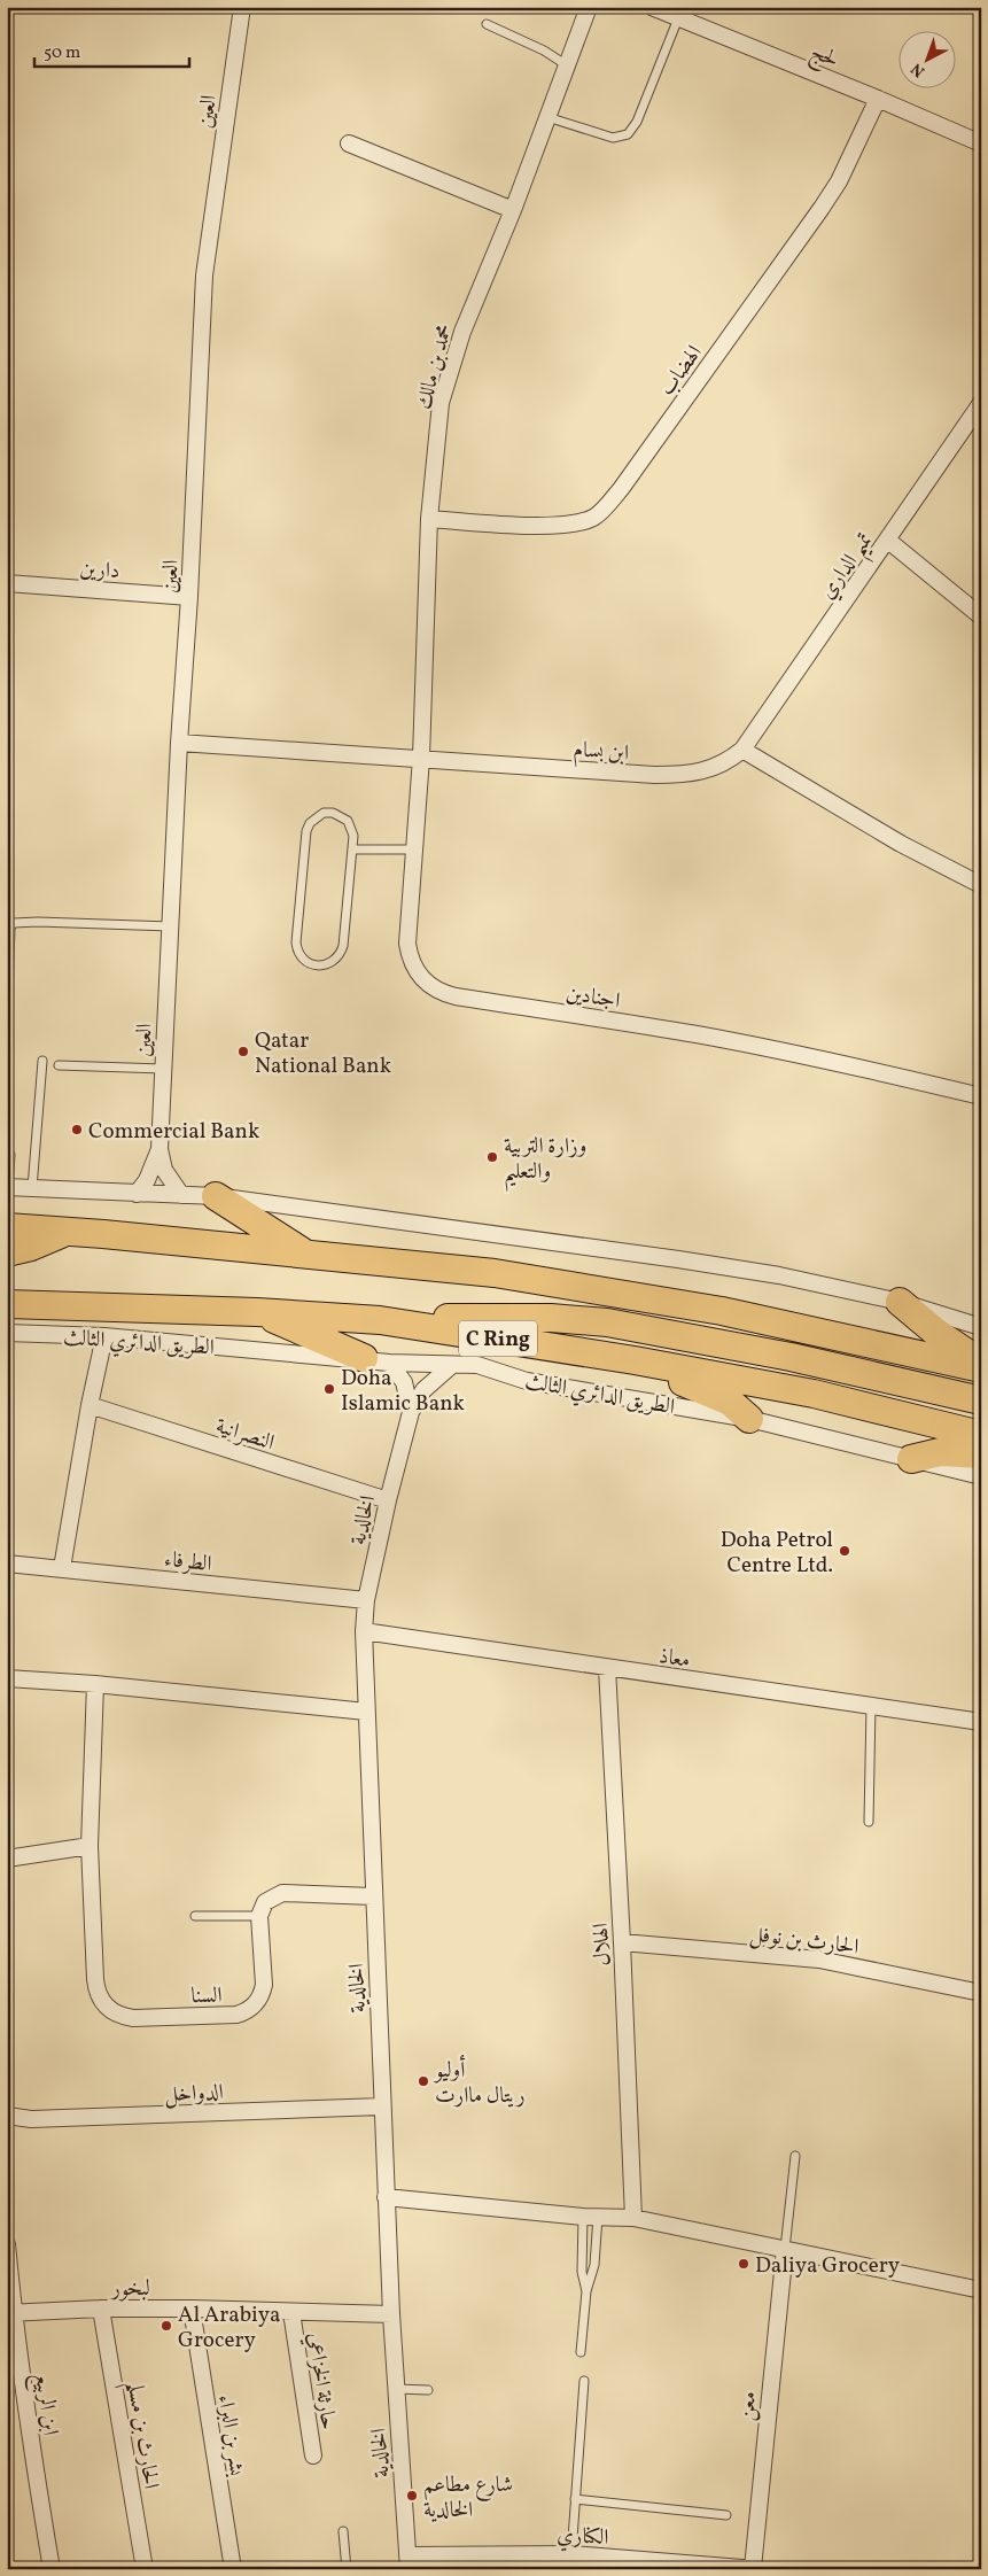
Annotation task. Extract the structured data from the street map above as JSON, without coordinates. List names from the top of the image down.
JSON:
{
  "streets": {
    "highway": ["C Ring", "الطريق الدائري الثالث"],
    "street": [
      "لحج",
      "العين",
      "محمد بن مالك",
      "الهضاب",
      "تميم الداري",
      "دارين",
      "ابن بسام",
      "اجنادين",
      "النصرانية",
      "الخالدية",
      "الطرفاء",
      "معاذ",
      "الحارث بن نوفل",
      "الهلال",
      "السنا",
      "الدواخل",
      "لبخور",
      "حارثة الخزاعي",
      "ابن الربيع",
      "معن",
      "الحارث بن مسلم",
      "بشر بن البراء",
      "الكناري"
    ]
  },
  "crossings": [
    ["لحج", "الهضاب"],
    ["العين", "دارين"],
    ["العين", "ابن بسام"],
    ["محمد بن مالك", "الهضاب"],
    ["محمد بن مالك", "ابن بسام"],
    ["محمد بن مالك", "اجنادين"],
    ["تميم الداري", "ابن بسام"],
    ["ابن بسام", "اجنادين"],
    ["الطريق الدائري الثالث", "الخالدية"],
    ["النصرانية", "الخالدية"],
    ["الخالدية", "الطرفاء"],
    ["الخالدية", "معاذ"],
    ["الخالدية", "الدواخل"],
    ["الخالدية", "لبخور"],
    ["الخالدية", "الكناري"],
    ["معاذ", "الهلال"],
    ["الحارث بن نوفل", "الهلال"],
    ["لبخور", "حارثة الخزاعي"],
    ["لبخور", "ابن الربيع"],
    ["لبخور", "الحارث بن مسلم"],
    ["لبخور", "بشر بن البراء"],
    ["معن", "الكناري"]
  ],
  "places": [
    "Qatar National Bank",
    "Commercial Bank",
    "وزارة التربية والتعليم",
    "Doha Islamic Bank",
    "Doha Petrol Centre Ltd.",
    "أوليو ريتال ماارت",
    "Daliya Grocery",
    "Al Arabiya Grocery",
    "شارع مطاعم الخالدية"
  ],
  "scale_bar": "50 m",
  "north": "bottom left"
}
